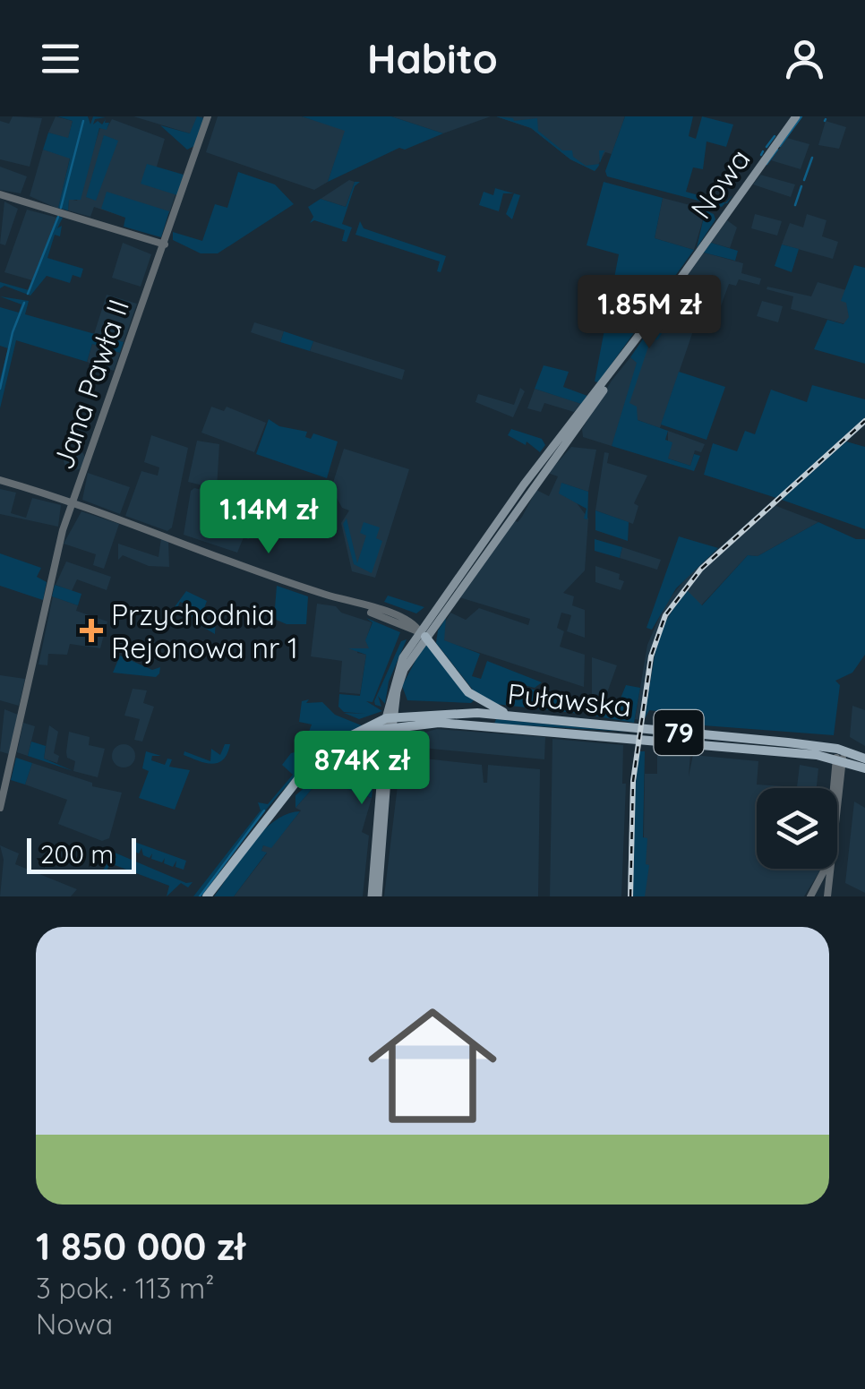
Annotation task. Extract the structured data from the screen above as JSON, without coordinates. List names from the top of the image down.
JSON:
{
  "streets": {
    "main road": ["Nowa", "Puławska", "79"],
    "street": ["Jana Pawła II"]
  },
  "crossings": [
    ["Nowa", "Puławska"],
    ["Nowa", "79"],
    ["Puławska", "79"]
  ],
  "places": {
    "health": ["Przychodnia Rejonowa nr 1"]
  },
  "scale_bar": "200 m",
  "page": {
    "header": "Habito",
    "price": ["1.85M zł", "1.14M zł", "874K zł"],
    "scale": "200 m",
    "list": [
      {
        "name": "1 850 000 zł",
        "note": "3 pok. · 113 m² · Nowa"
      }
    ]
  }
}
